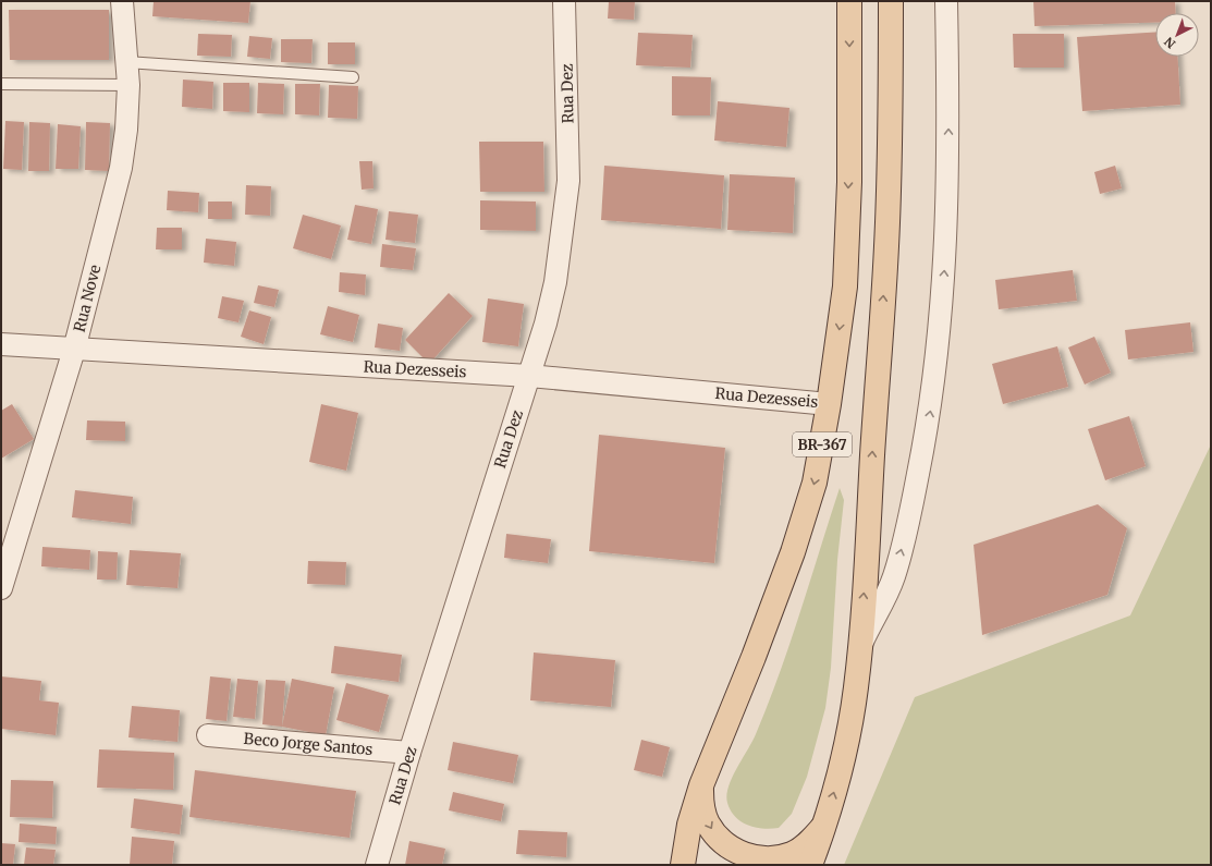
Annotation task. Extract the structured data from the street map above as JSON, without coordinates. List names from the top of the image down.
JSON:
{
  "streets": {
    "main road": ["BR-367"],
    "street": [
      "Rua Dez",
      "Rua Nove",
      "Rua Dezesseis",
      "Beco Jorge Santos"
    ]
  },
  "crossings": [
    ["Rua Dez", "Rua Dezesseis"],
    ["Rua Dez", "Beco Jorge Santos"],
    ["Rua Nove", "Rua Dezesseis"],
    ["Rua Dezesseis", "BR-367"]
  ],
  "north": "bottom left"
}
